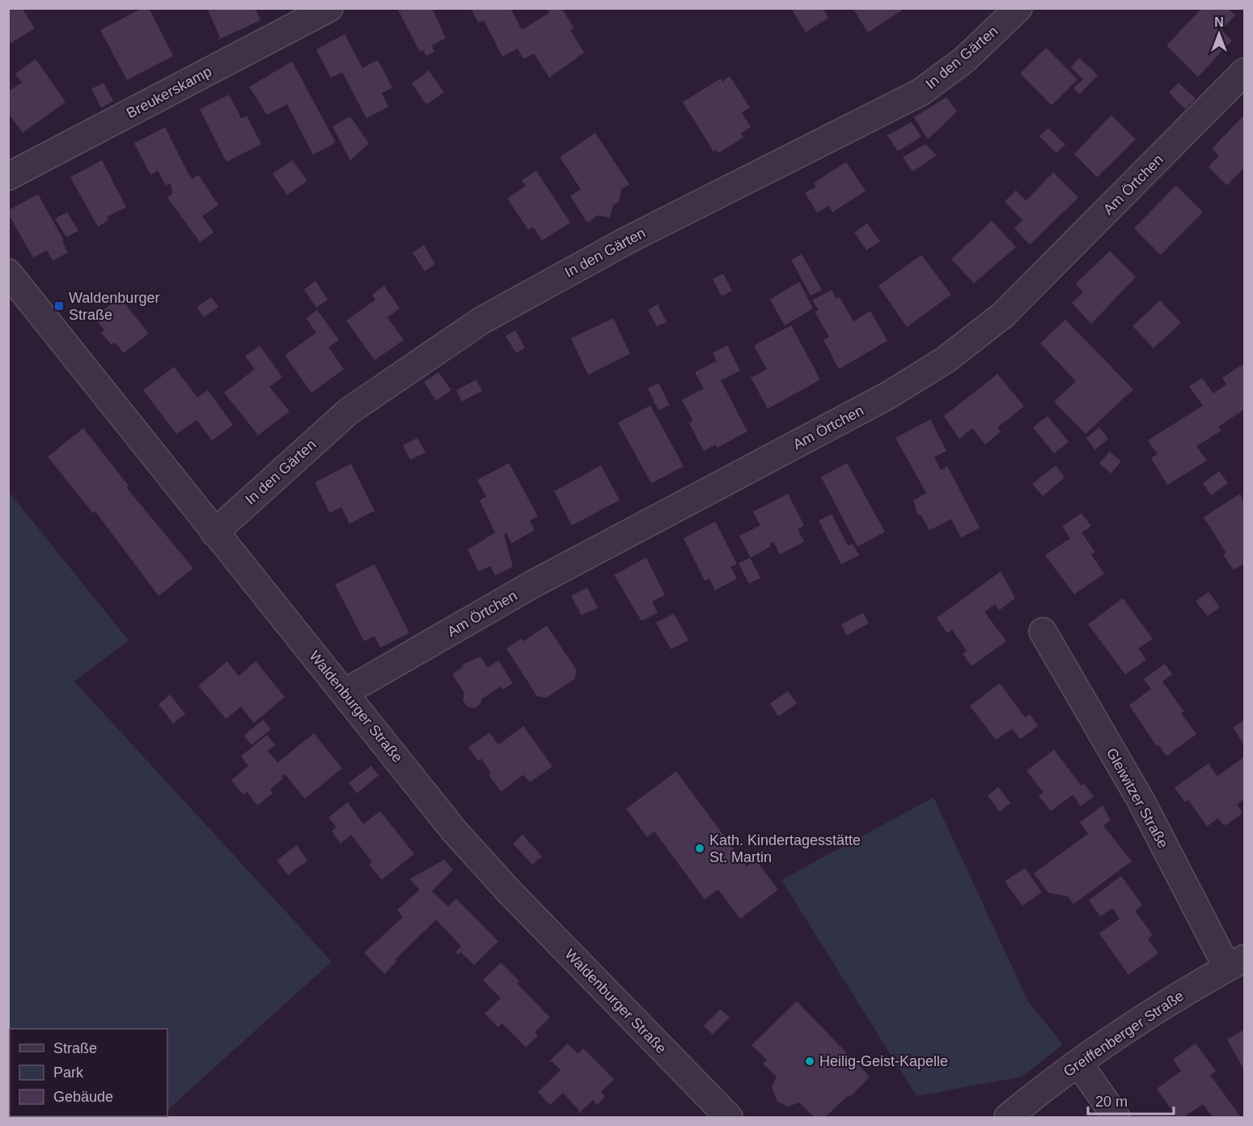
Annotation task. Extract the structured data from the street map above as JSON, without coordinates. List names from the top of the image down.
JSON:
{
  "streets": {
    "street": [
      "In den Gärten",
      "Breukerskamp",
      "Am Örtchen",
      "Waldenburger Straße",
      "Gleiwitzer Straße",
      "Greiffenberger Straße"
    ]
  },
  "crossings": [
    ["In den Gärten", "Waldenburger Straße"],
    ["Am Örtchen", "Waldenburger Straße"],
    ["Gleiwitzer Straße", "Greiffenberger Straße"]
  ],
  "places": {
    "transit": ["Waldenburger Straße"],
    "other": ["Kath. Kindertagesstätte St. Martin", "Heilig-Geist-Kapelle"]
  },
  "legend": ["Straße", "Park", "Gebäude"],
  "scale_bar": "20 m",
  "north": "top"
}
